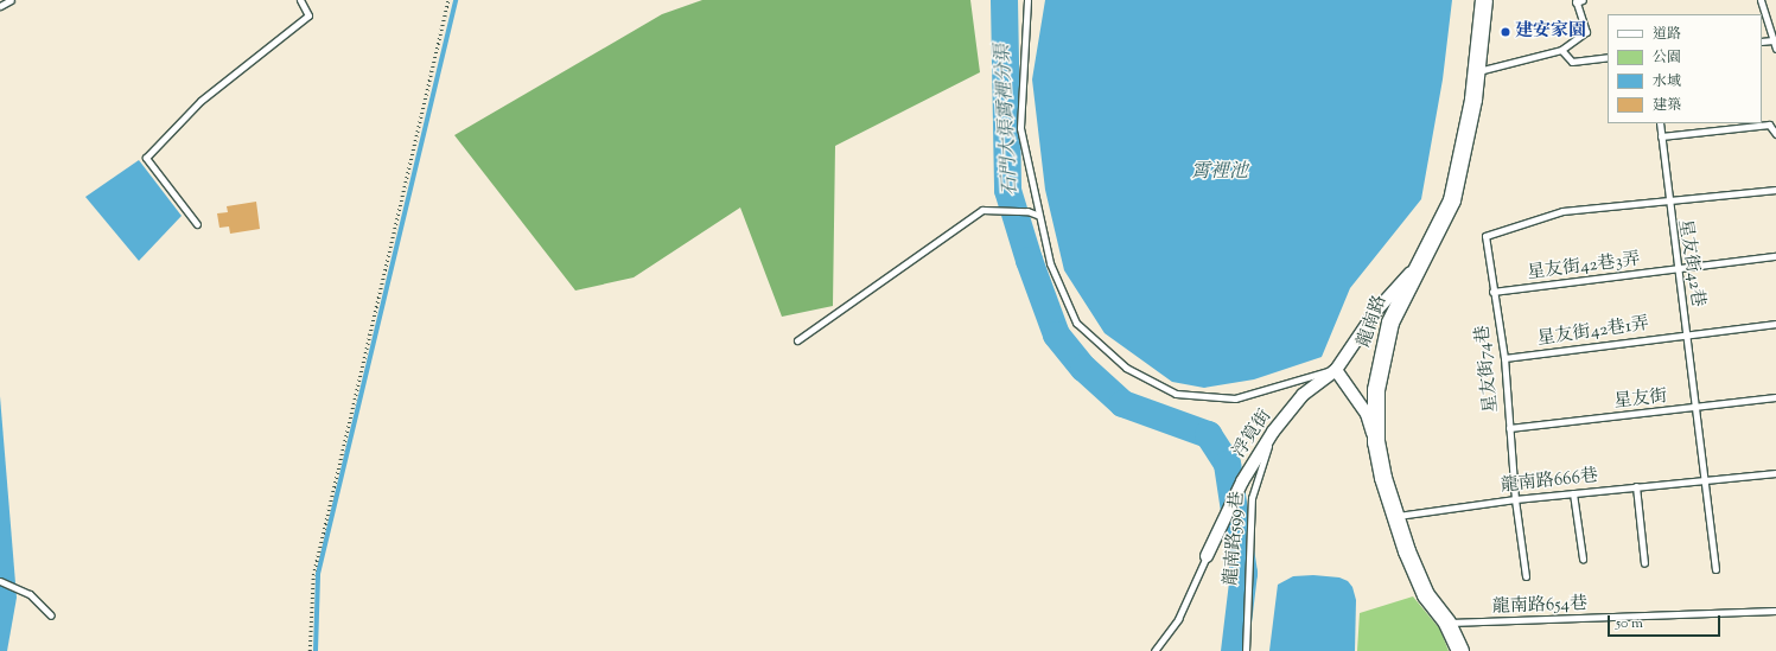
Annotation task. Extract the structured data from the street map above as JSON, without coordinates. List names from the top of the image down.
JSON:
{
  "streets": {
    "main road": ["龍南路"],
    "street": ["浮筧街"],
    "lane": [
      "星友街42巷",
      "星友街42巷3弄",
      "星友街42巷1弄",
      "星友街74巷",
      "星友街",
      "龍南路666巷",
      "龍南路599巷",
      "龍南路654巷"
    ]
  },
  "crossings": [
    ["星友街42巷", "星友街42巷3弄"],
    ["星友街42巷", "星友街42巷1弄"],
    ["星友街42巷", "星友街74巷"],
    ["星友街42巷", "星友街"],
    ["星友街42巷", "龍南路666巷"],
    ["星友街42巷3弄", "星友街74巷"],
    ["龍南路", "浮筧街"],
    ["龍南路", "龍南路666巷"],
    ["龍南路", "龍南路654巷"],
    ["星友街42巷1弄", "星友街74巷"],
    ["星友街74巷", "星友街"],
    ["星友街74巷", "龍南路666巷"],
    ["浮筧街", "龍南路599巷"]
  ],
  "water": ["石門大渠霄裡分渠", "霄裡池"],
  "places": ["建安家園"],
  "legend": [
    "道路",
    "公園",
    "水域",
    "建築"
  ],
  "scale_bar": "50 m"
}
